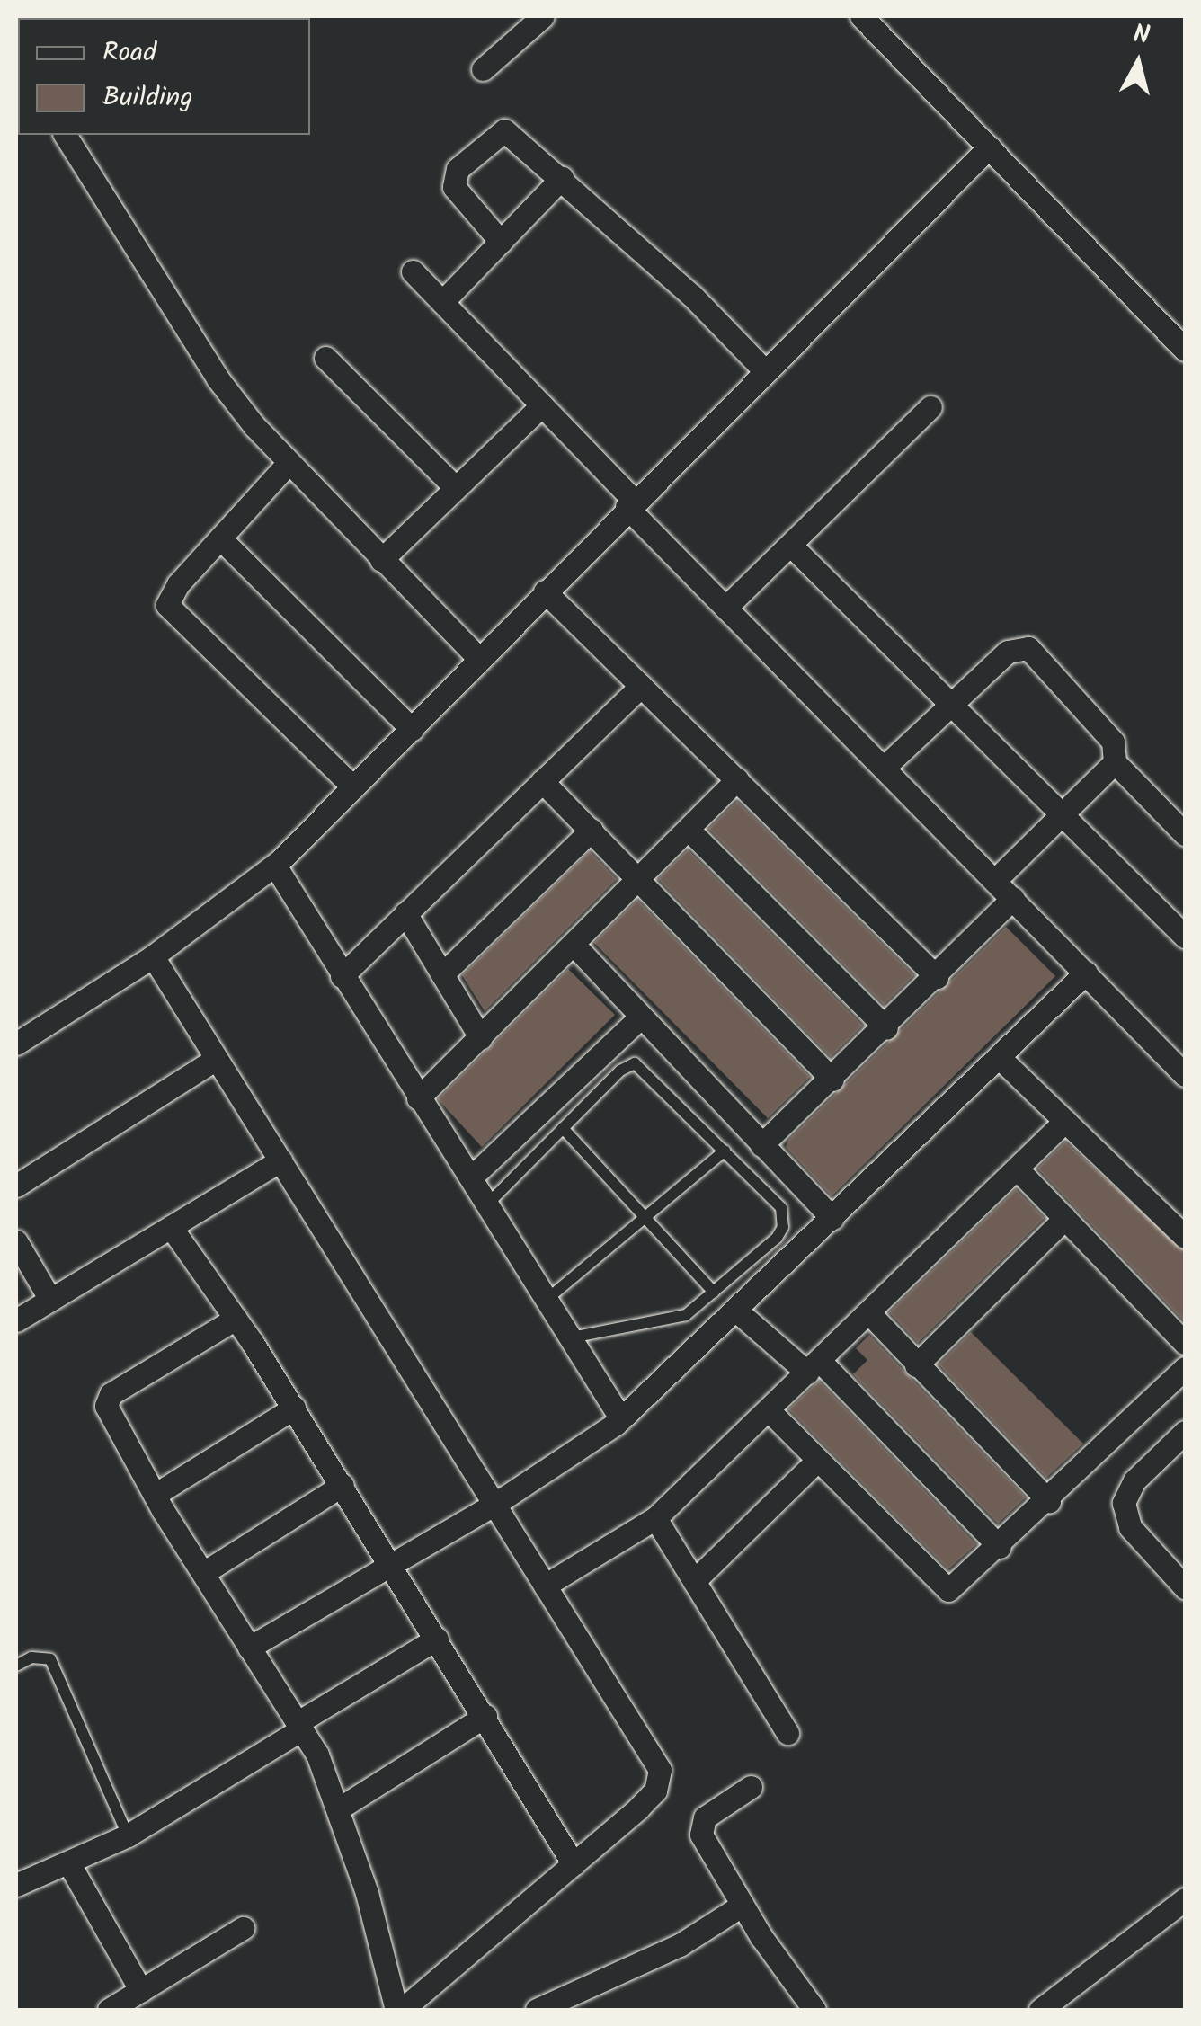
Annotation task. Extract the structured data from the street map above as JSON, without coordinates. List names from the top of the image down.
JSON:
{
  "legend": ["Road", "Building"],
  "north": "top"
}
